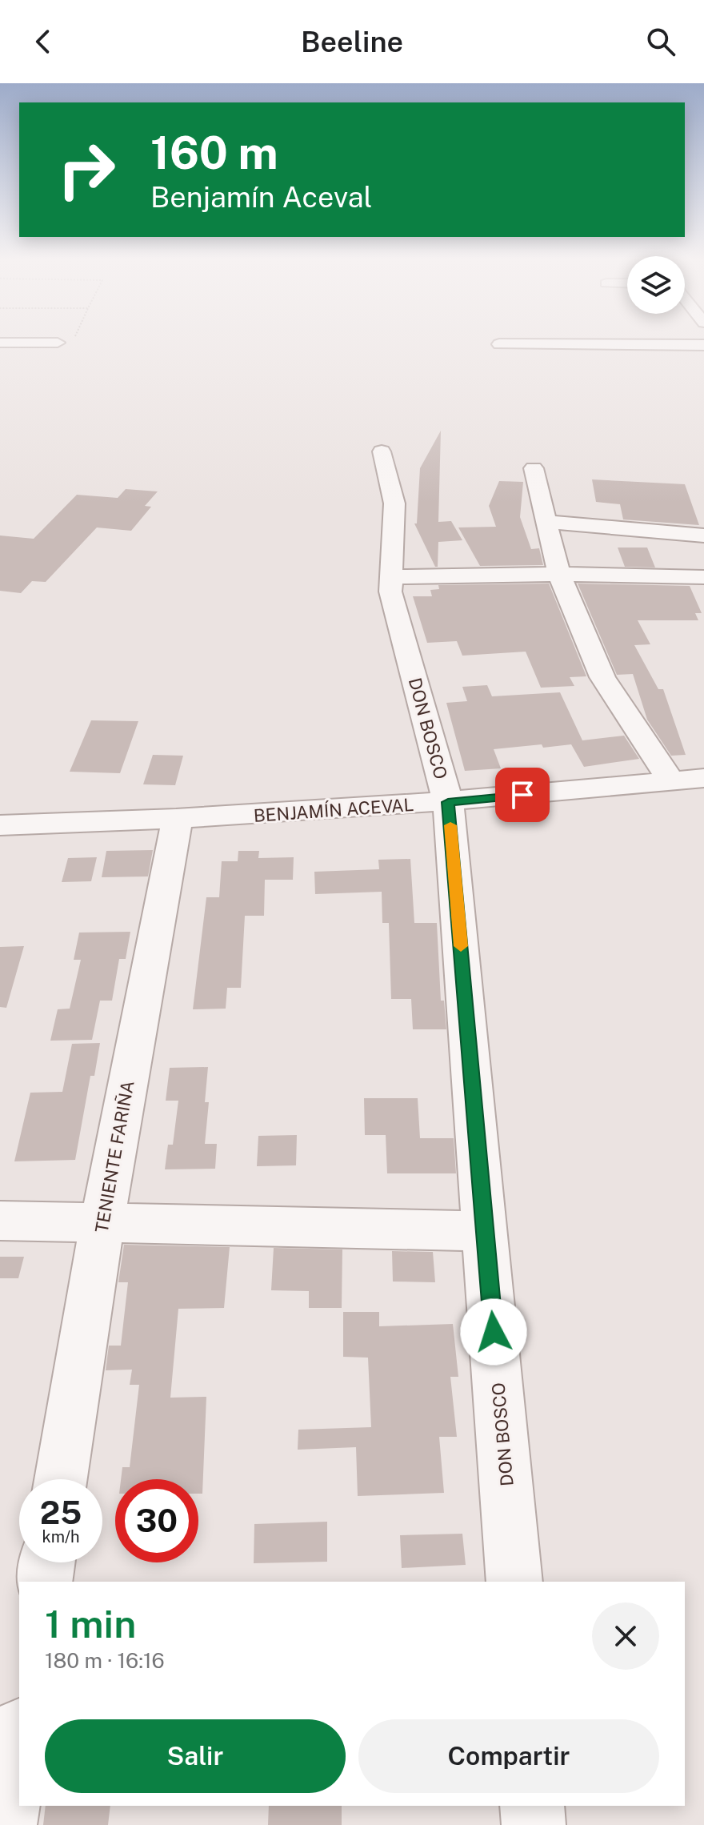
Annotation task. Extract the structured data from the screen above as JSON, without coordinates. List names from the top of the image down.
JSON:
{
  "streets": {
    "street": ["DON BOSCO", "BENJAMÍN ACEVAL", "TENIENTE FARIÑA"]
  },
  "crossings": [
    ["DON BOSCO", "BENJAMÍN ACEVAL"],
    ["BENJAMÍN ACEVAL", "TENIENTE FARIÑA"]
  ],
  "page": {
    "header": "Beeline",
    "turn": ["160 m", "Benjamín Aceval"],
    "speed": "25 km/h",
    "limit": "30",
    "heading": ["1 min", "180 m · 16:16"],
    "buttons": ["Salir", "Compartir"]
  }
}
